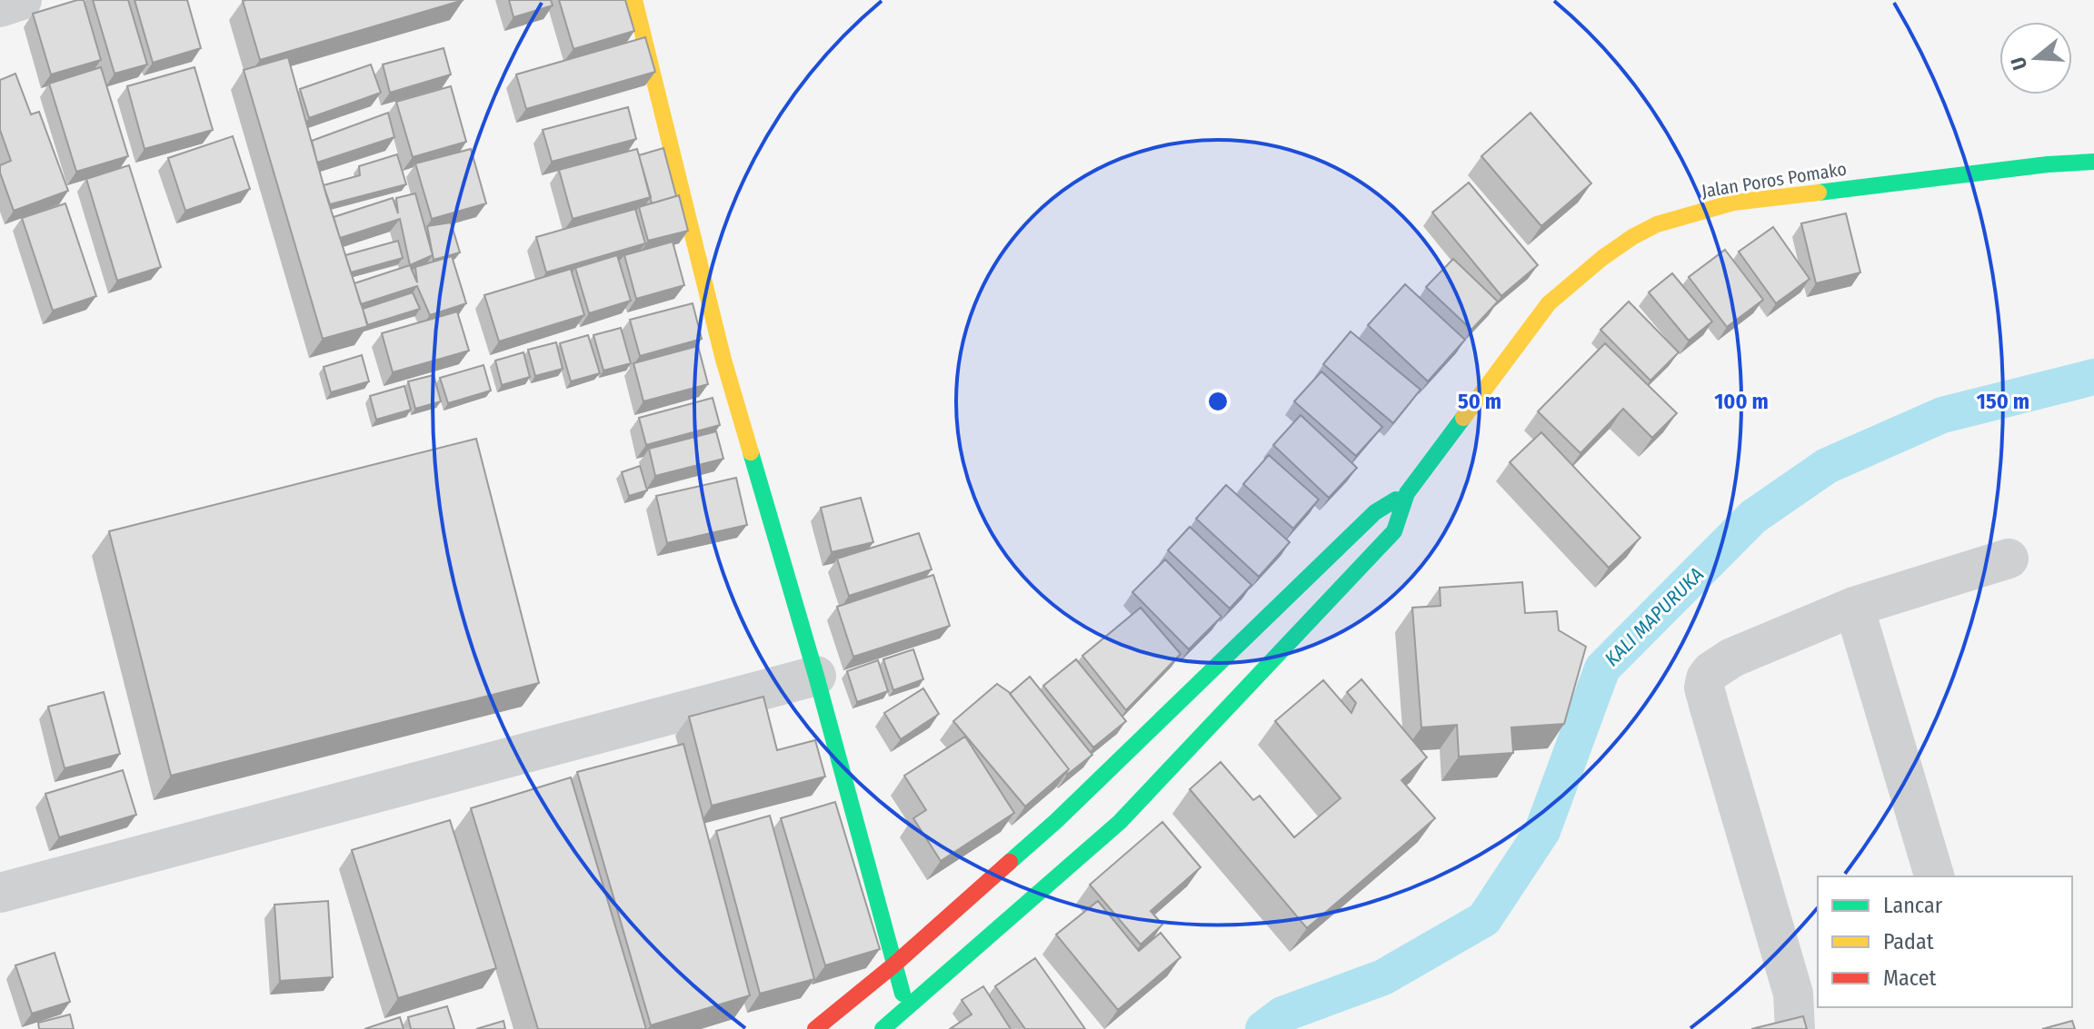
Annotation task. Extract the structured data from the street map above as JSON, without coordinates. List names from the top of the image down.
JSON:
{
  "streets": {
    "main road": ["Jalan Poros Pomako"]
  },
  "water": ["KALI MAPURUKA"],
  "legend": ["Lancar", "Padat", "Macet"],
  "north": "left",
  "rings": ["50 m", "100 m", "150 m"]
}
